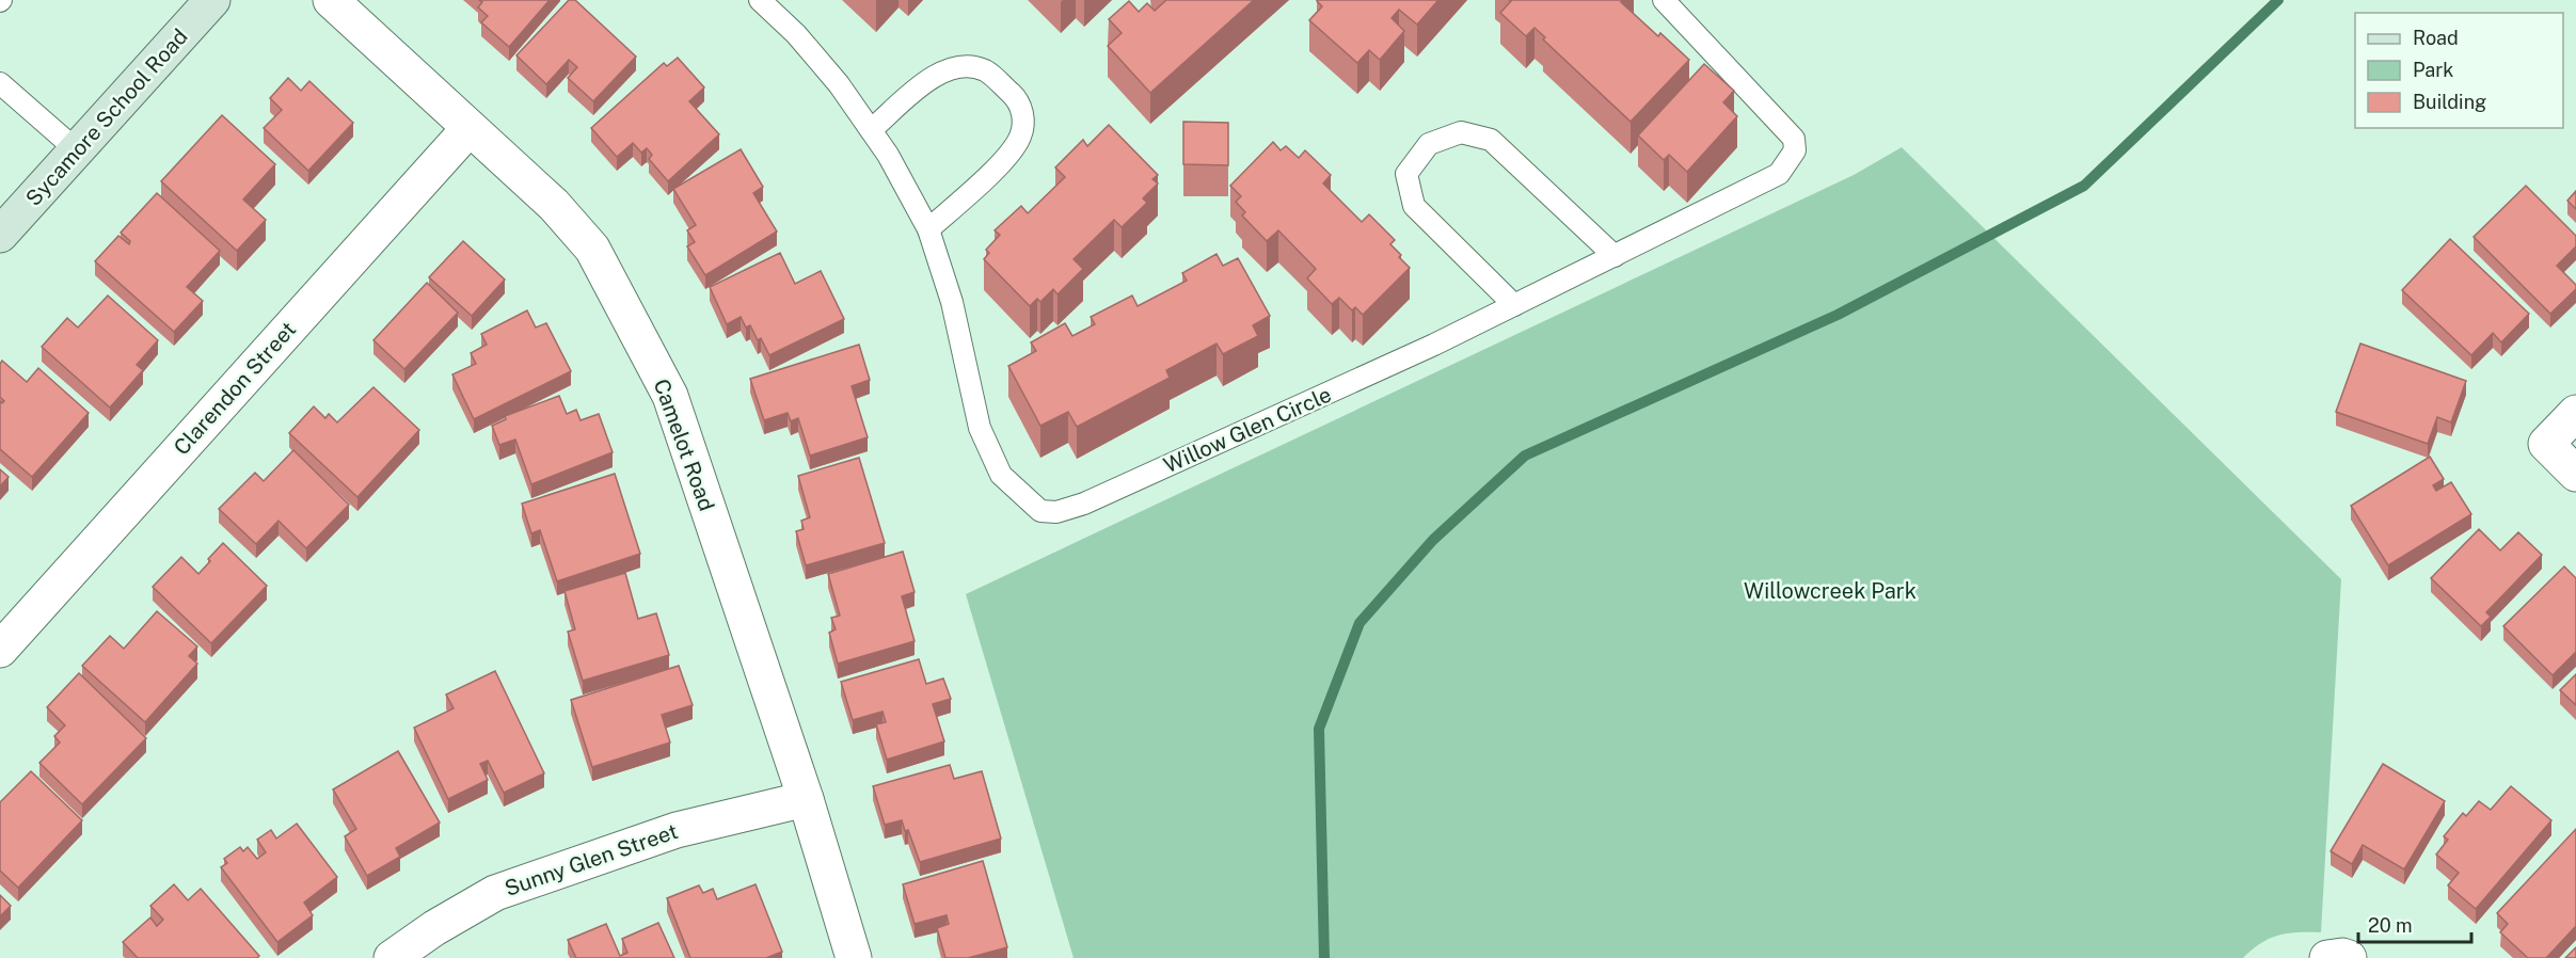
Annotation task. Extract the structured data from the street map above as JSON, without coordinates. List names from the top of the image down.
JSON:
{
  "streets": {
    "main road": ["Sycamore School Road"],
    "street": ["Clarendon Street", "Camelot Road", "Sunny Glen Street"],
    "lane": ["Willow Glen Circle"]
  },
  "crossings": [
    ["Clarendon Street", "Camelot Road"],
    ["Camelot Road", "Sunny Glen Street"]
  ],
  "parks": ["Willowcreek Park"],
  "legend": ["Road", "Park", "Building"],
  "scale_bar": "20 m"
}
